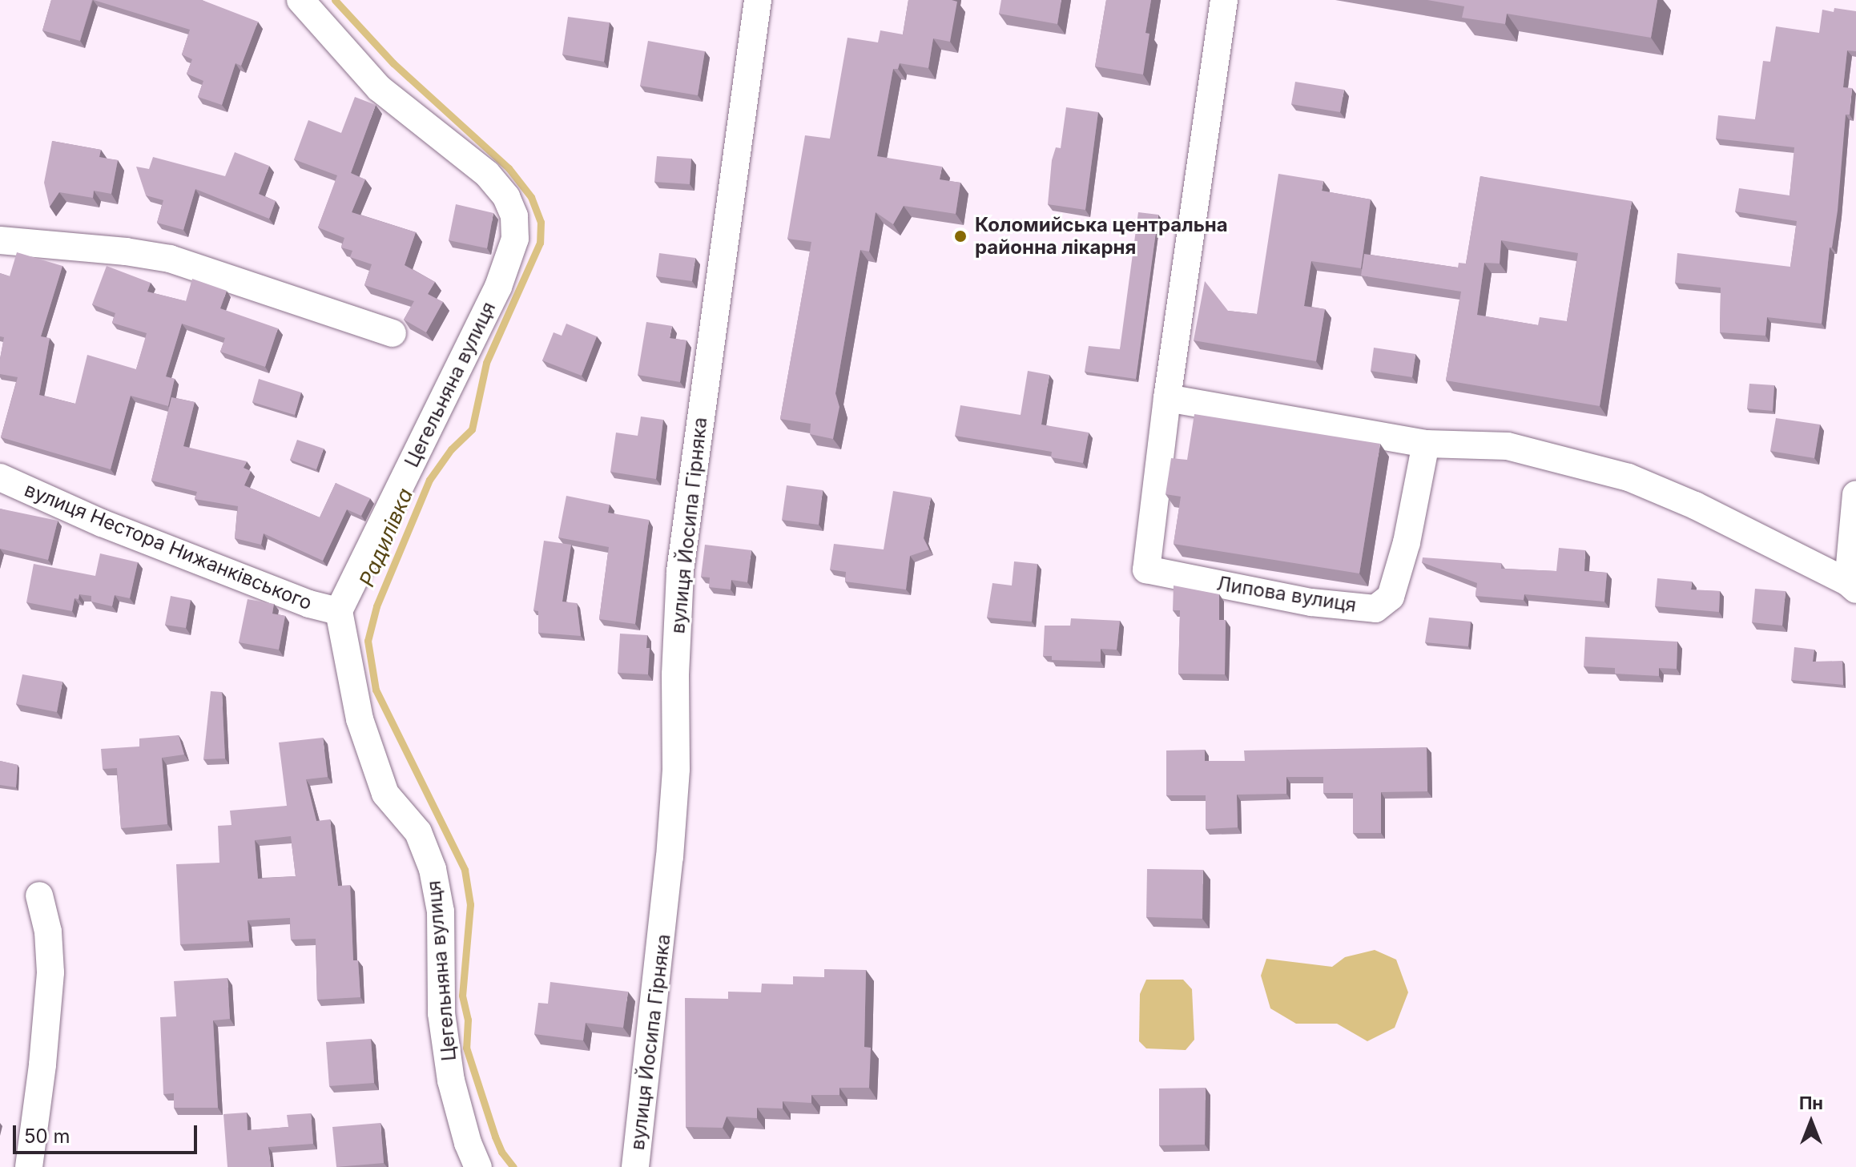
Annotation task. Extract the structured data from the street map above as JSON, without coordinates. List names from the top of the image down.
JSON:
{
  "streets": {
    "street": [
      "Цегельняна вулиця",
      "вулиця Йосипа Гірняка",
      "вулиця Нестора Нижанківського",
      "Липова вулиця"
    ]
  },
  "crossings": [
    ["Цегельняна вулиця", "вулиця Нестора Нижанківського"]
  ],
  "water": ["Радилівка"],
  "places": ["Коломийська центральна районна лікарня"],
  "scale_bar": "50 m",
  "north": "top"
}
